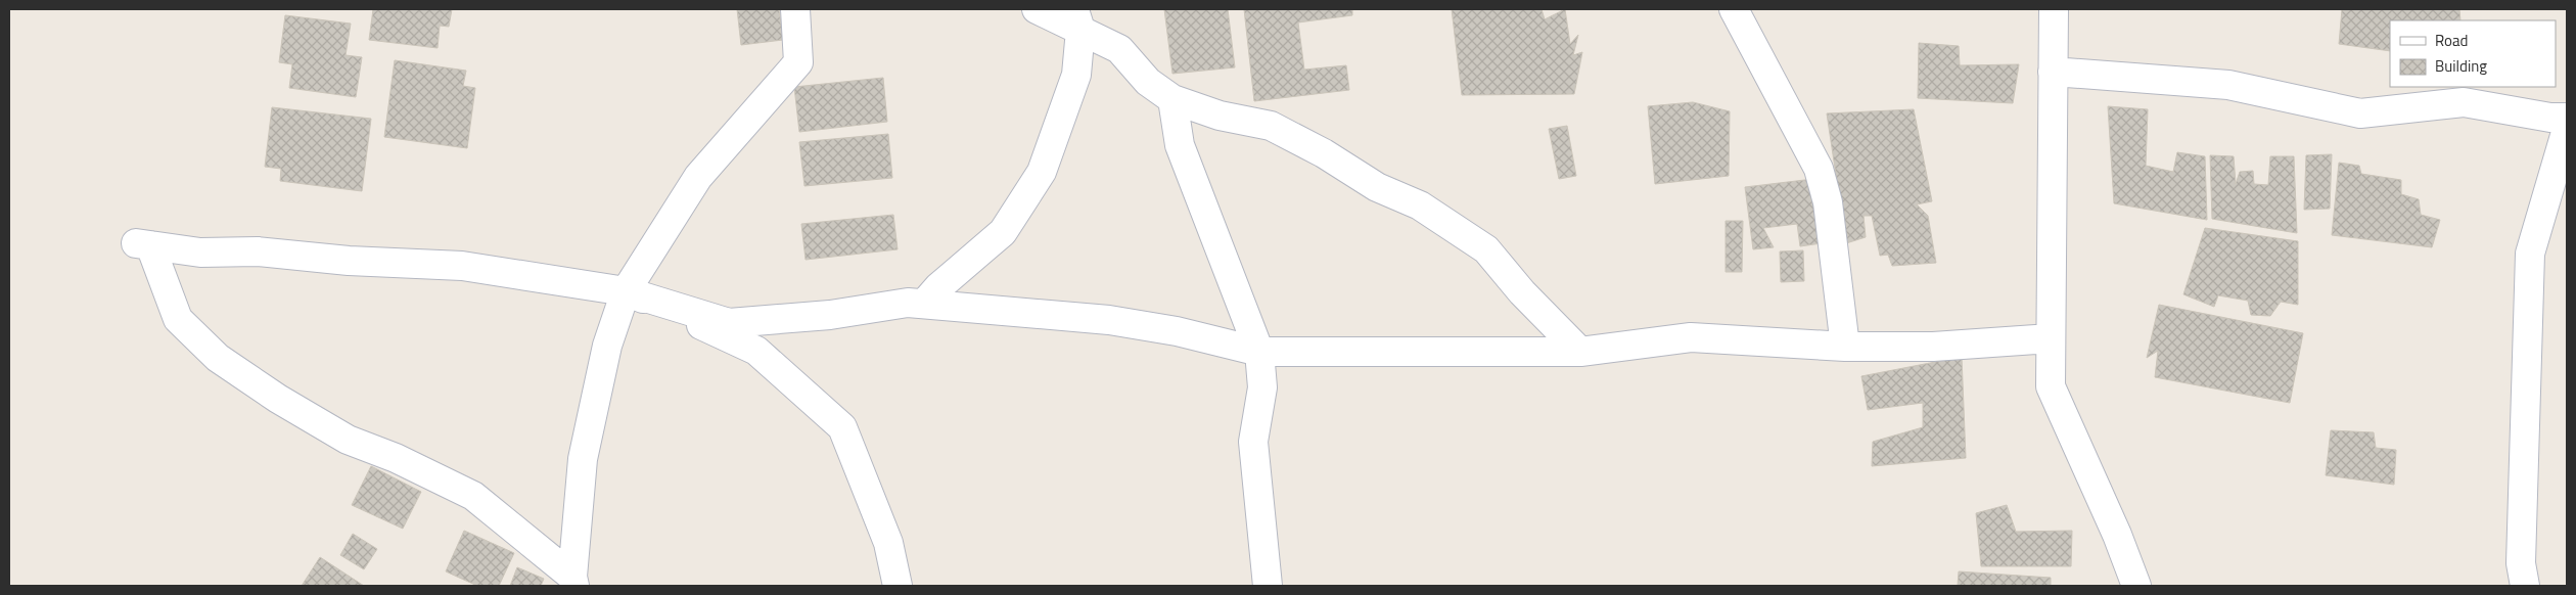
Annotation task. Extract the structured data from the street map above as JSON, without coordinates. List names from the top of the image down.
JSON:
{
  "legend": ["Road", "Building"]
}
